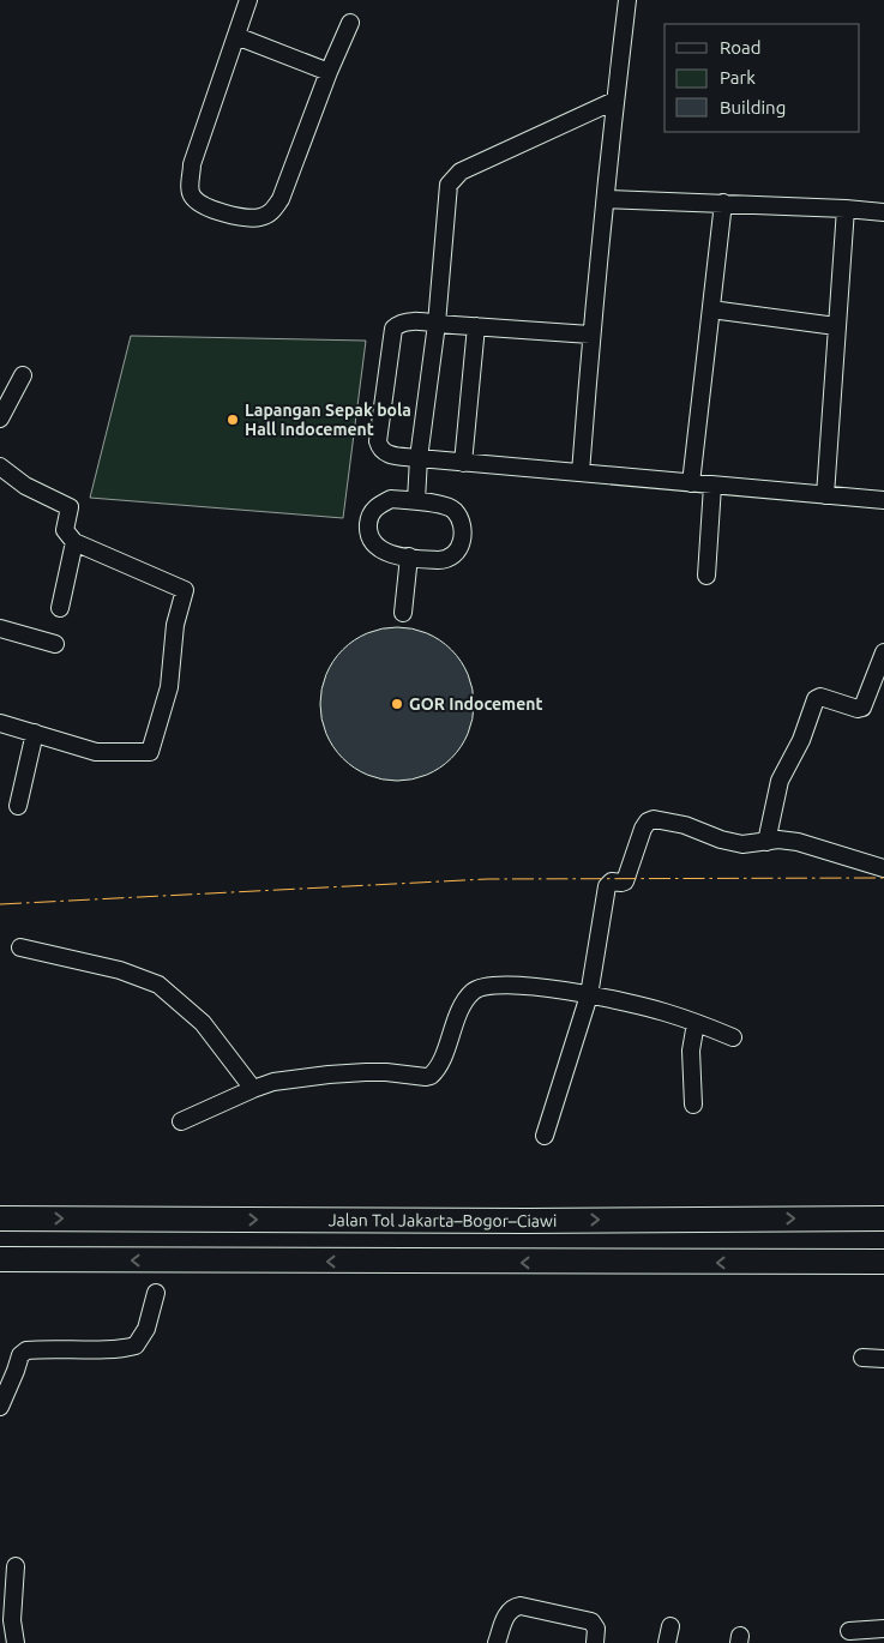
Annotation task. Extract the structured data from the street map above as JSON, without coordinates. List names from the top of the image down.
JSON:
{
  "streets": {
    "highway": ["Jalan Tol Jakarta–Bogor–Ciawi"]
  },
  "places": ["Lapangan Sepak bola Hall Indocement", "GOR Indocement"],
  "legend": ["Road", "Park", "Building"]
}
